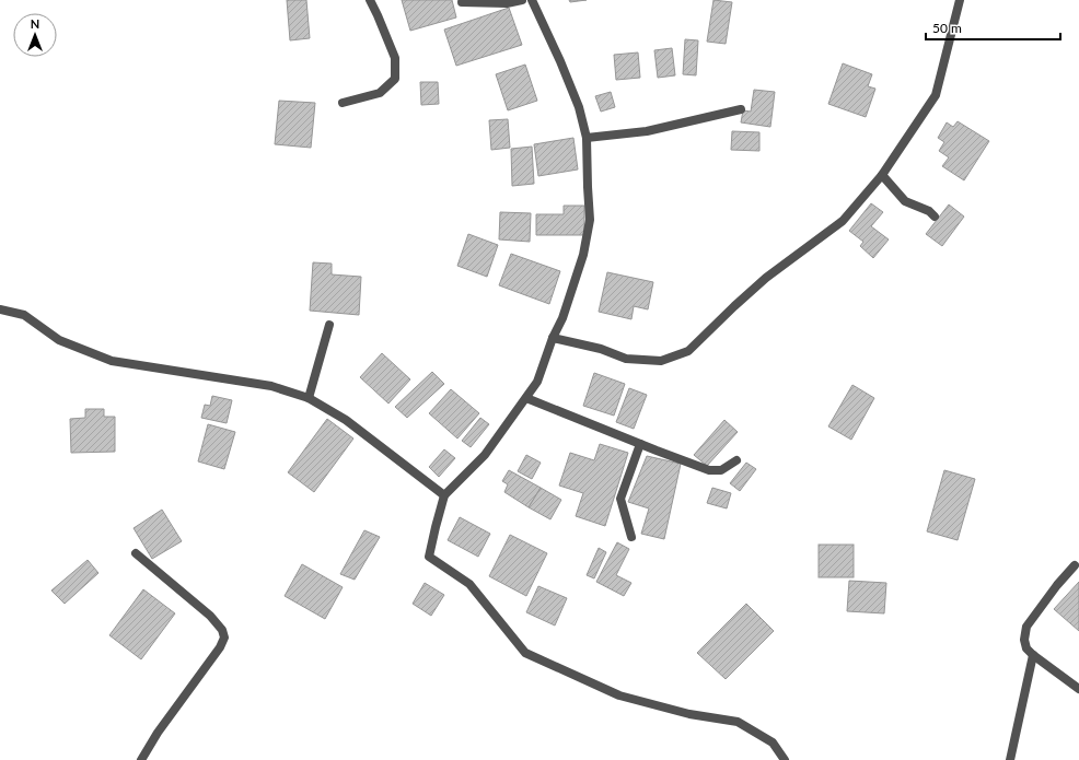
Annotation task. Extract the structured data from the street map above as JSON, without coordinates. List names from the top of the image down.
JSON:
{
  "scale_bar": "50 m",
  "north": "top"
}
